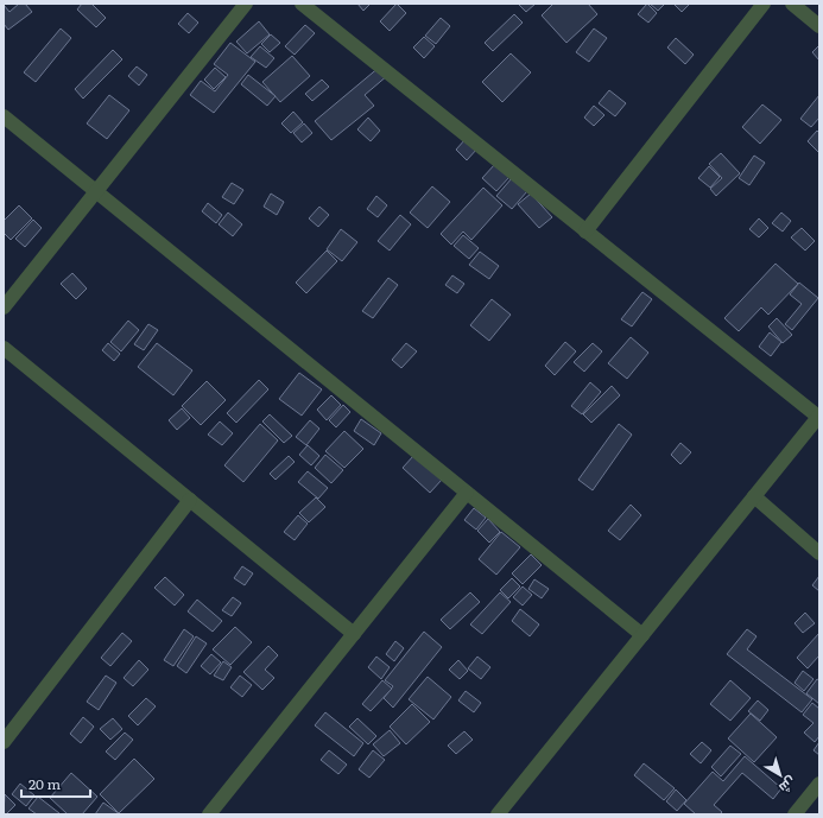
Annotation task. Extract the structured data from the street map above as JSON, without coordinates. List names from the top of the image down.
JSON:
{
  "scale_bar": "20 m",
  "north": "bottom right"
}
